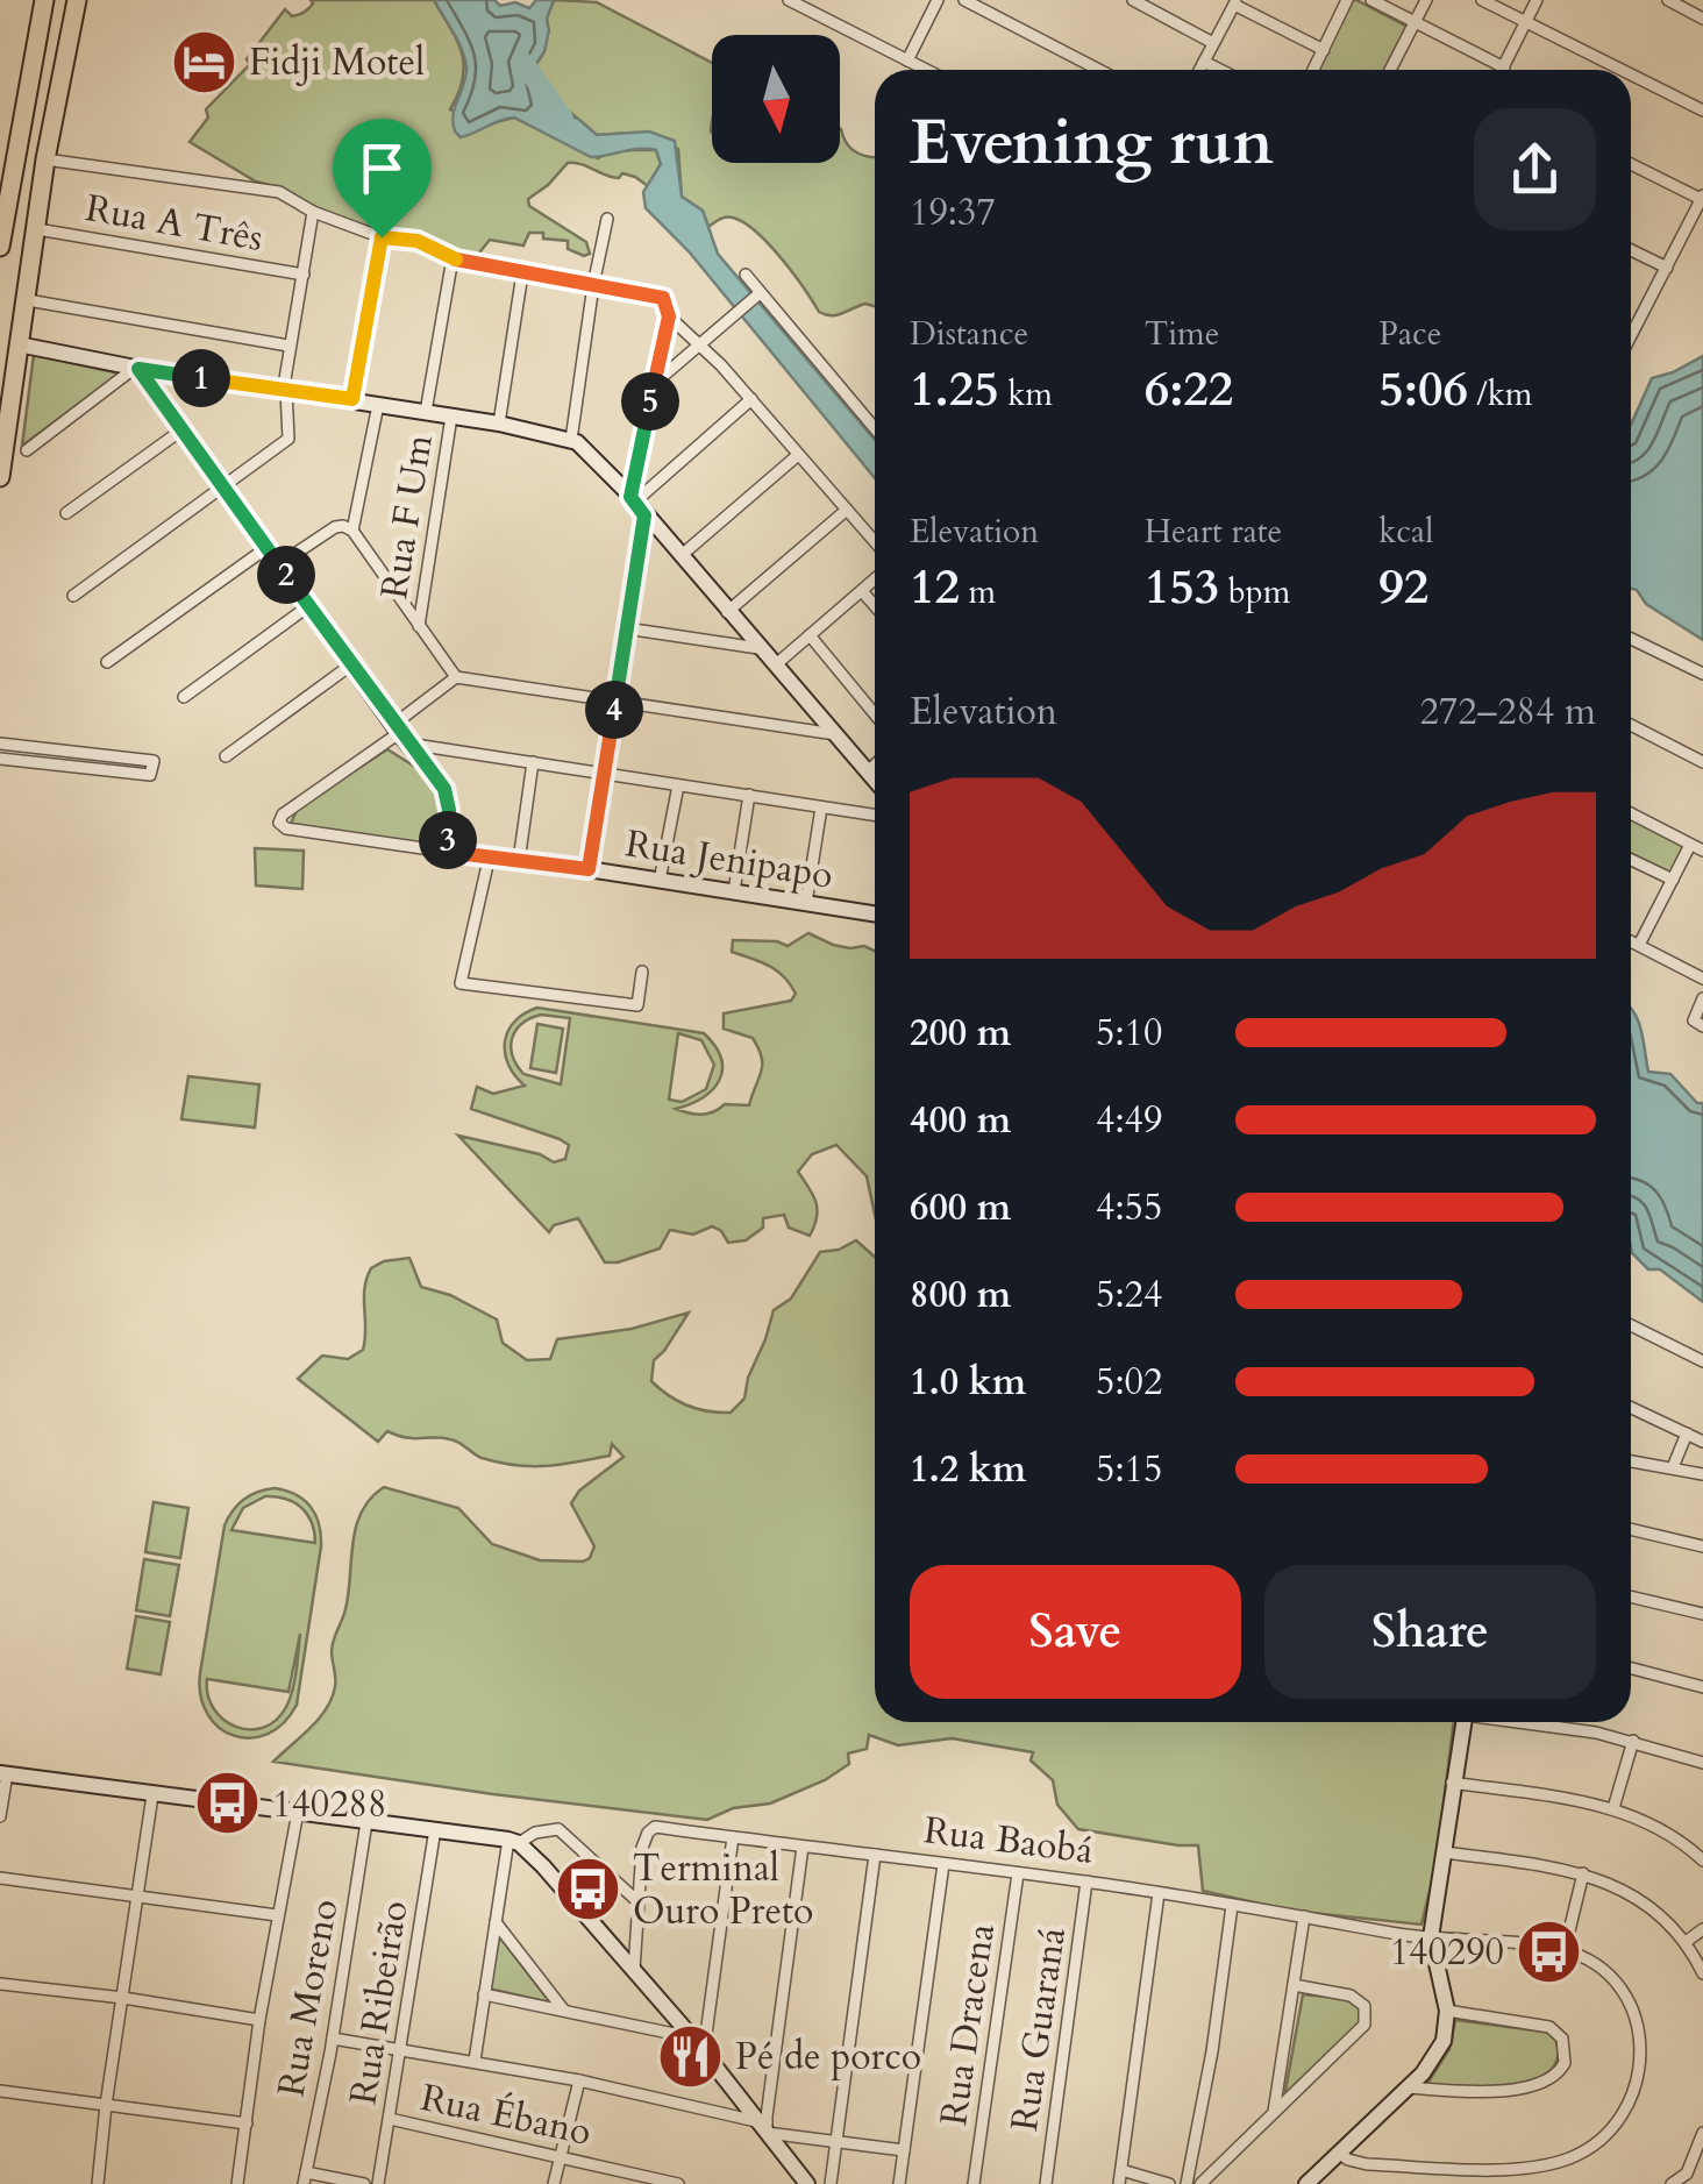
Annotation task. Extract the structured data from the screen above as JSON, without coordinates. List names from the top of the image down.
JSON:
{
  "streets": {
    "street": [
      "Rua A Três",
      "Rua F Um",
      "Rua Jenipapo",
      "Rua Baobá",
      "Rua Moreno",
      "Rua Ribeirão",
      "Rua Dracena",
      "Rua Guaraná",
      "Rua Ébano"
    ]
  },
  "crossings": [
    ["Rua Baobá", "Rua Dracena"],
    ["Rua Baobá", "Rua Guaraná"],
    ["Rua Ribeirão", "Rua Ébano"]
  ],
  "places": {
    "hotel": ["Fidji Motel"],
    "bus stop": ["140288", "Terminal Ouro Preto", "140290"],
    "restaurant": ["Pé de porco"]
  },
  "north": "bottom",
  "page": {
    "heading": ["Evening run", "19:37"],
    "stats": [
      ["Distance", "1.25 km"],
      ["Time", "6:22"],
      ["Pace", "5:06 /km"],
      ["Elevation", "12 m"],
      ["Heart rate", "153 bpm"],
      ["kcal", "92"]
    ],
    "pins": [
      "1",
      "5",
      "2",
      "4",
      "3"
    ],
    "chart": ["Elevation", "272–284 m"],
    "list": [
      {
        "name": "200 m",
        "note": "5:10"
      },
      {
        "name": "400 m",
        "note": "4:49"
      },
      {
        "name": "600 m",
        "note": "4:55"
      },
      {
        "name": "800 m",
        "note": "5:24"
      },
      {
        "name": "1.0 km",
        "note": "5:02"
      },
      {
        "name": "1.2 km",
        "note": "5:15"
      }
    ],
    "buttons": ["Save", "Share"]
  }
}
